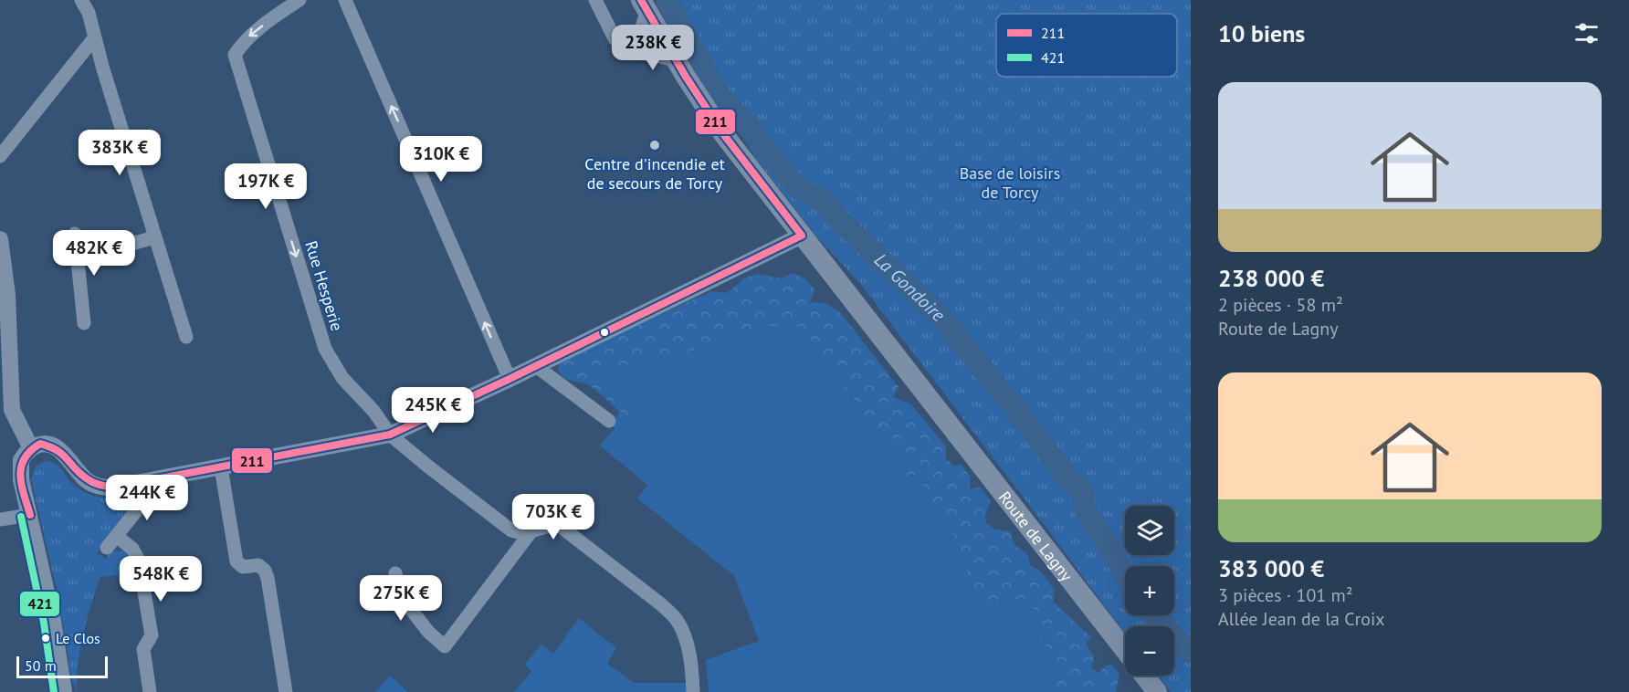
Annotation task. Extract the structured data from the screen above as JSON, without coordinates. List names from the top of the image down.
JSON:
{
  "streets": {
    "main road": ["Route de Lagny"],
    "street": ["Rue Hesperie"]
  },
  "one_way": ["Rue Hesperie"],
  "water": ["La Gondoire"],
  "parks": ["Base de loisirs de Torcy"],
  "places": ["Centre d'incendie et de secours de Torcy", "Le Clos"],
  "lines": ["transit line 211", "transit line 421"],
  "legend": ["211", "421"],
  "scale_bar": "50 m",
  "page": {
    "heading": "10 biens",
    "price": [
      "238K €",
      "383K €",
      "310K €",
      "197K €",
      "482K €",
      "245K €",
      "244K €",
      "703K €",
      "548K €",
      "275K €"
    ],
    "list": [
      {
        "name": "238 000 €",
        "note": "2 pièces · 58 m² · Route de Lagny"
      },
      {
        "name": "383 000 €",
        "note": "3 pièces · 101 m² · Allée Jean de la Croix"
      }
    ],
    "map_buttons": ["+", "−"],
    "scale": "50 m"
  }
}
